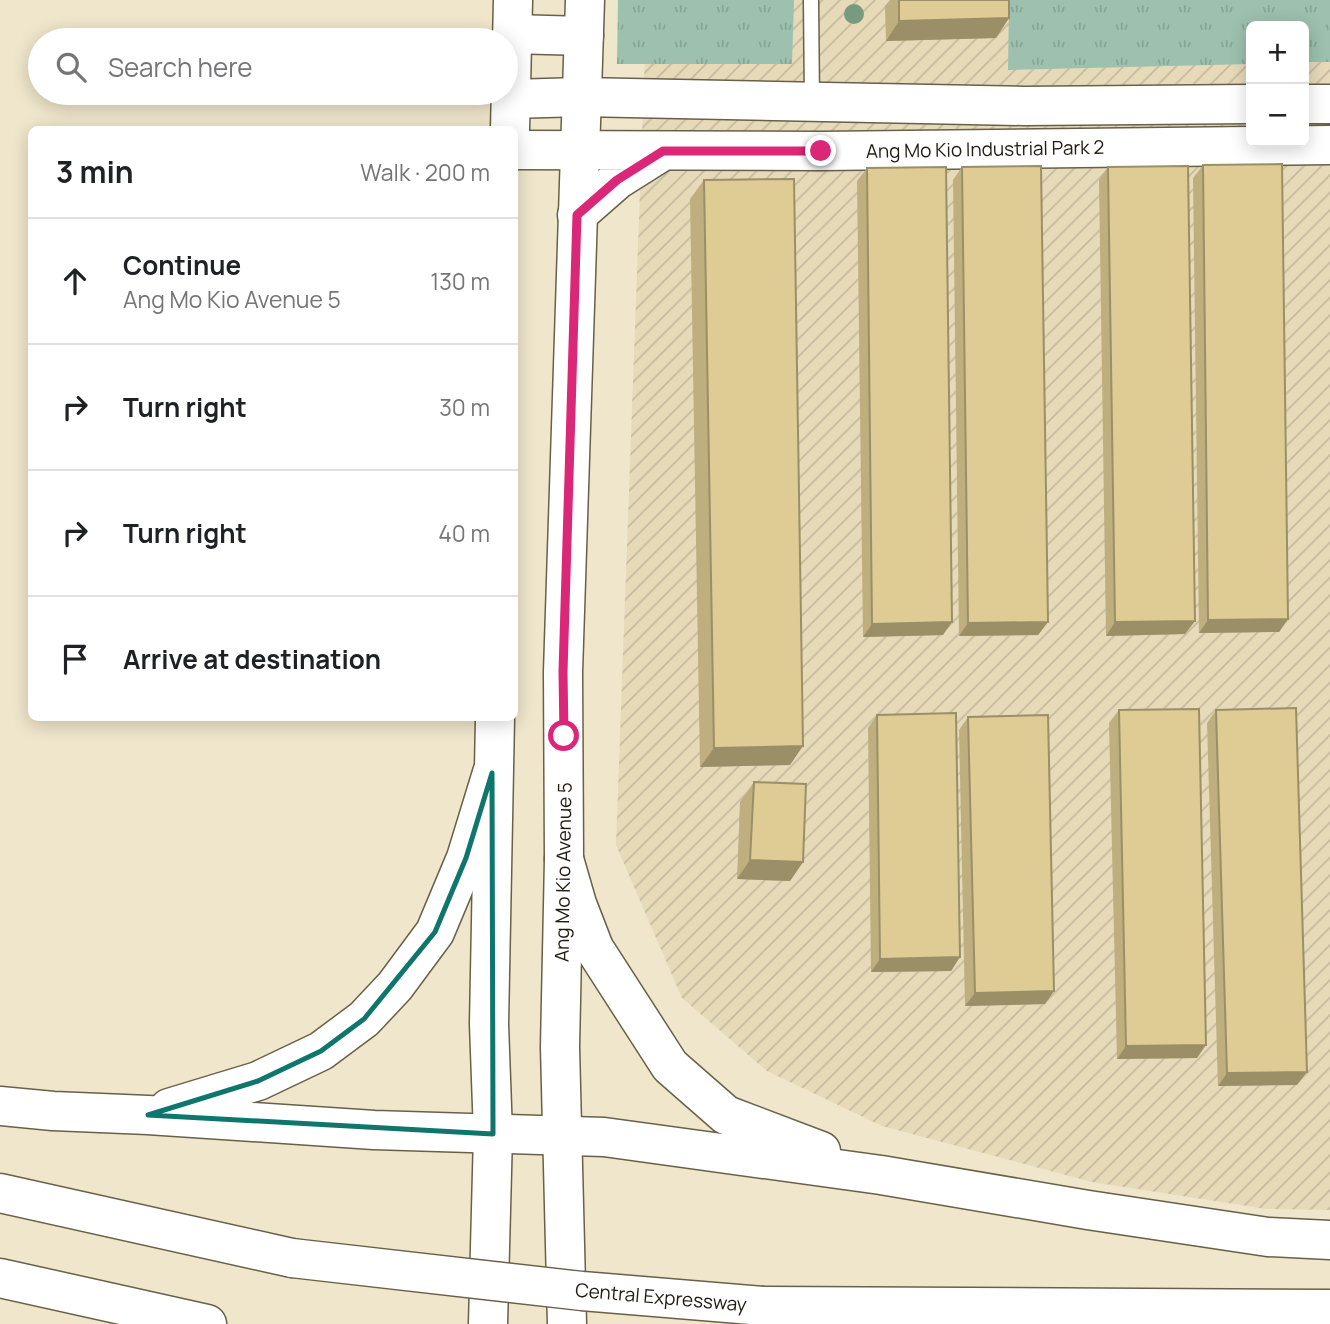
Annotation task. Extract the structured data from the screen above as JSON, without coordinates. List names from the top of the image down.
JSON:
{
  "streets": {
    "main road": ["Ang Mo Kio Industrial Park 2", "Ang Mo Kio Avenue 5", "Central Expressway"]
  },
  "crossings": [
    ["Ang Mo Kio Industrial Park 2", "Ang Mo Kio Avenue 5"]
  ],
  "page": {
    "map_buttons": ["+", "−"],
    "search": "Search here",
    "heading": ["3 min", "Walk · 200 m"],
    "list": [
      ["Continue", "Ang Mo Kio Avenue 5", "130 m"],
      ["Turn right", "30 m"],
      ["Turn right", "40 m"],
      "Arrive at destination"
    ]
  }
}
